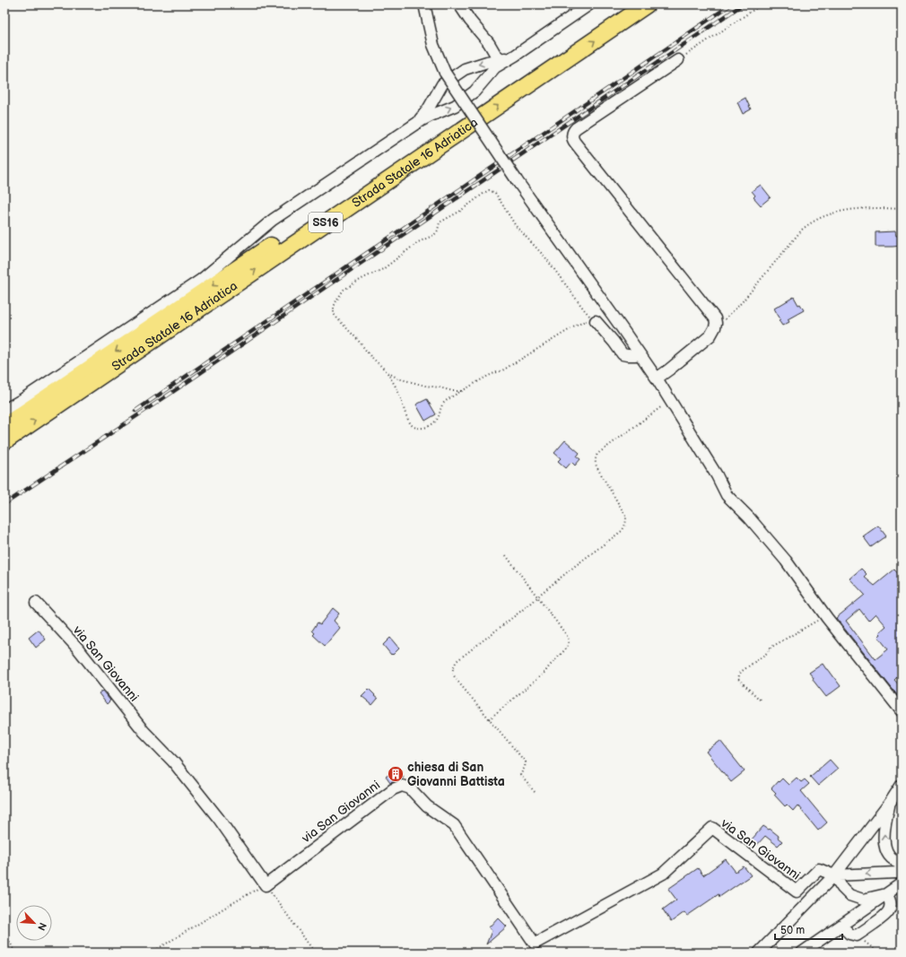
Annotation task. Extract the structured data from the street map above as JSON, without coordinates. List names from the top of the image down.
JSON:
{
  "streets": {
    "highway": ["Strada Statale 16 Adriatica", "SS16"],
    "street": ["via San Giovanni"]
  },
  "places": {
    "building": ["chiesa di San Giovanni Battista"]
  },
  "scale_bar": "50 m",
  "north": "bottom right"
}
